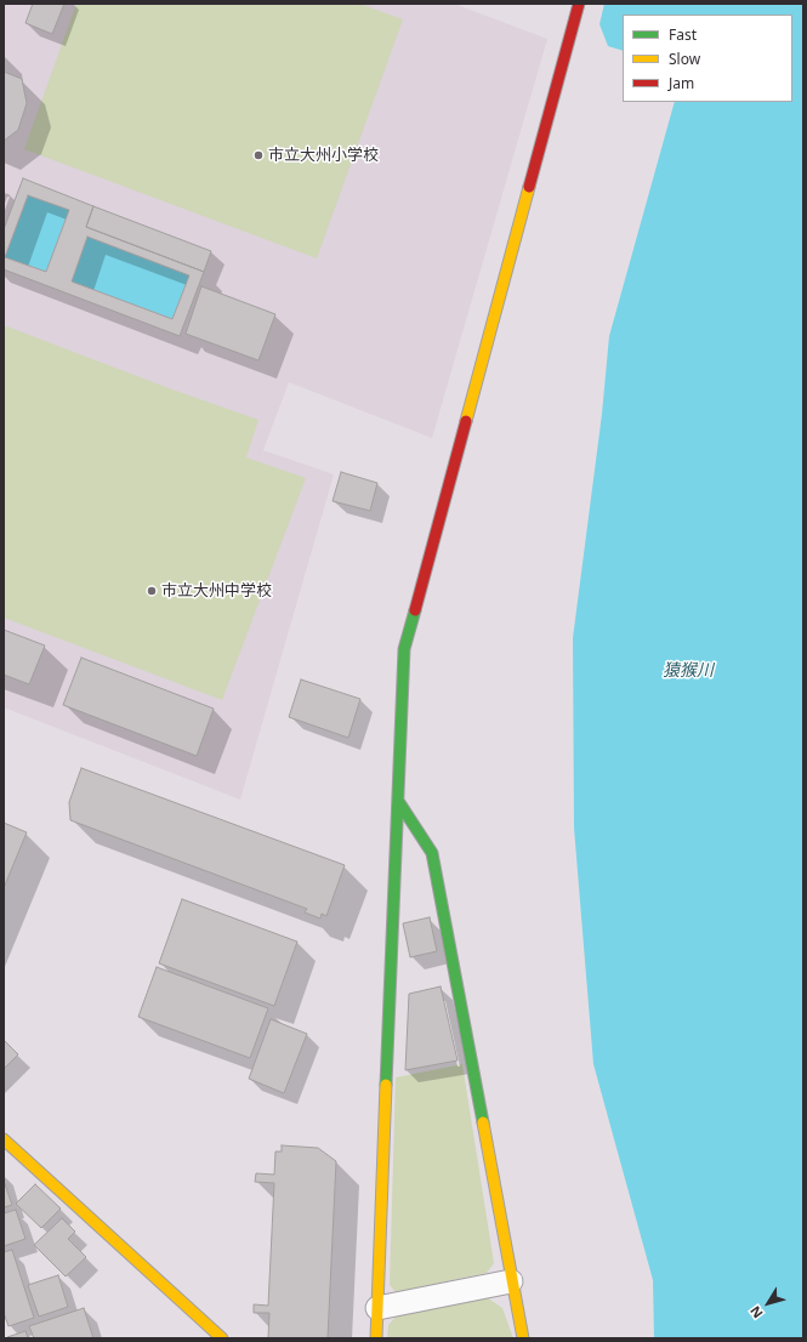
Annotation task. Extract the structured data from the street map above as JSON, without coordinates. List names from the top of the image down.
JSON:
{
  "water": ["猿猴川"],
  "places": ["市立大州小学校", "市立大州中学校"],
  "legend": ["Fast", "Slow", "Jam"],
  "north": "bottom left"
}
